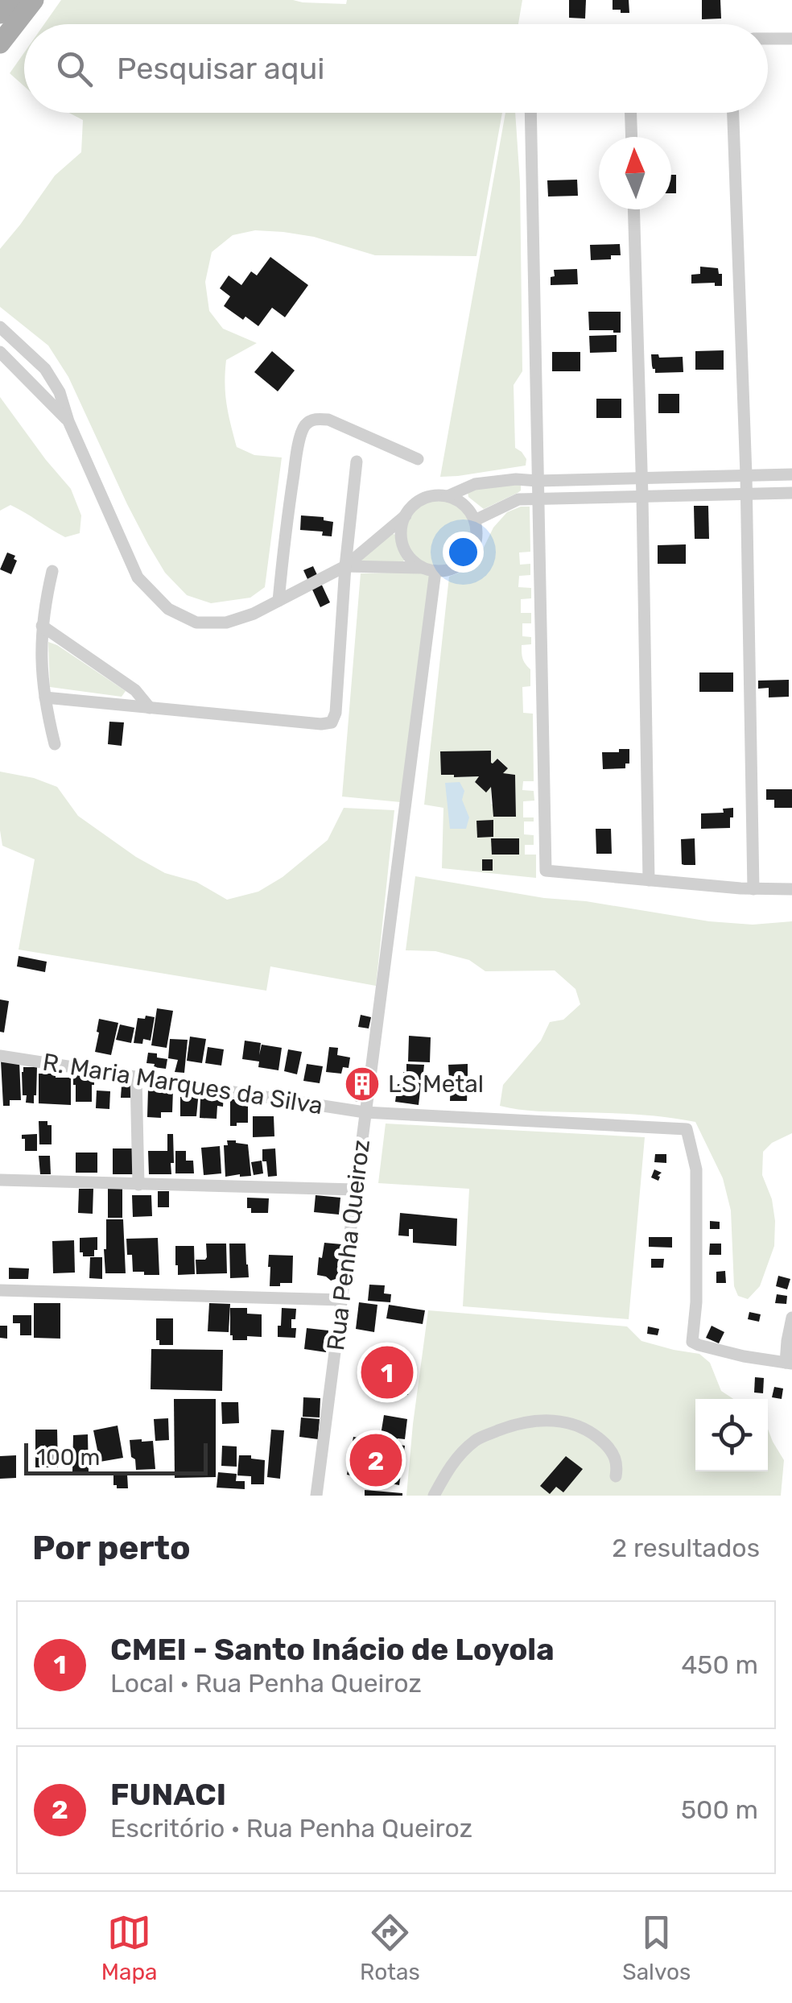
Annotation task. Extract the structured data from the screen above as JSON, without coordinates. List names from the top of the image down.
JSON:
{
  "streets": {
    "street": ["R. Maria Marques da Silva", "Rua Penha Queiroz"]
  },
  "crossings": [
    ["R. Maria Marques da Silva", "Rua Penha Queiroz"]
  ],
  "places": {
    "building": ["LS Metal"]
  },
  "scale_bar": "100 m",
  "north": "top",
  "page": {
    "search": "Pesquisar aqui",
    "pins": ["1", "2"],
    "scale": "100 m",
    "heading": ["Por perto", "2 resultados"],
    "list": [
      {
        "mark": "1",
        "name": "CMEI - Santo Inácio de Loyola",
        "note": "Local · Rua Penha Queiroz",
        "value": "450 m"
      },
      {
        "mark": "2",
        "name": "FUNACI",
        "note": "Escritório · Rua Penha Queiroz",
        "value": "500 m"
      }
    ],
    "nav": ["Mapa", "Rotas", "Salvos"]
  }
}
